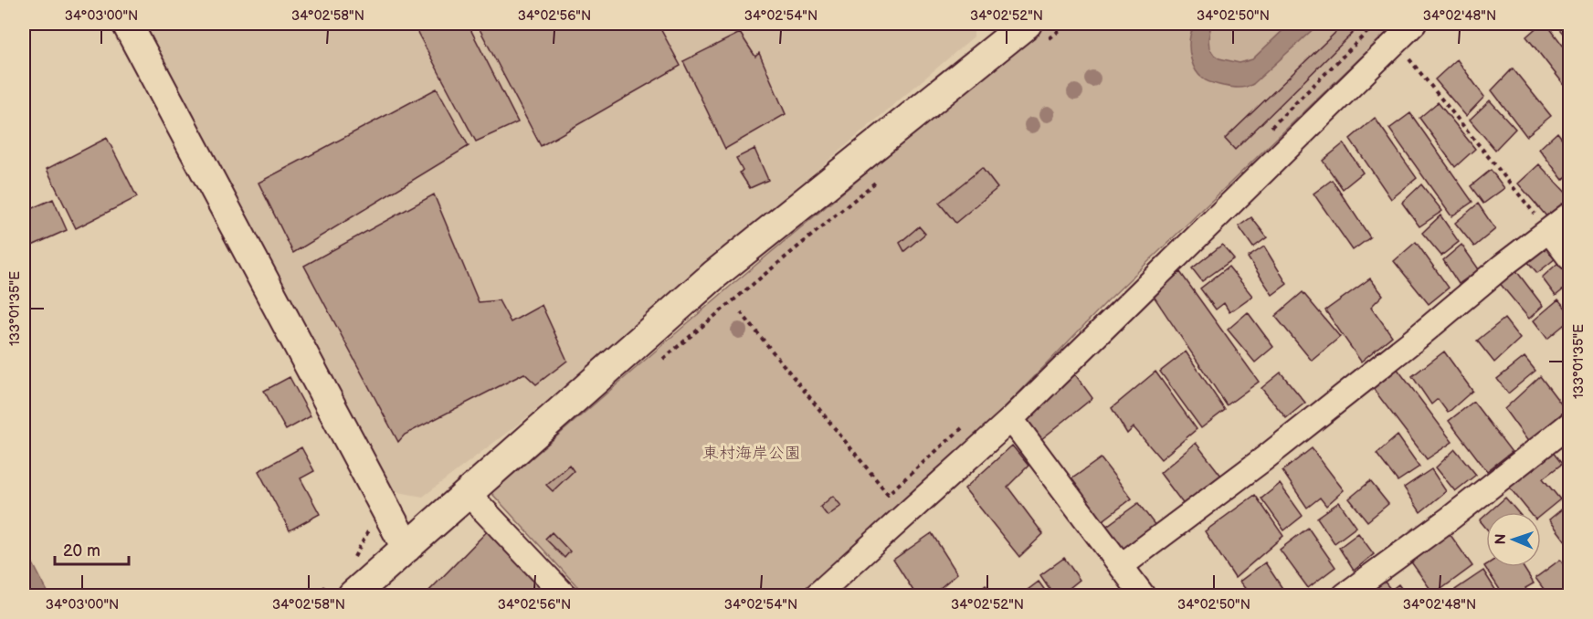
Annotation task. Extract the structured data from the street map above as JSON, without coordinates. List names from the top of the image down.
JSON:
{
  "parks": ["東村海岸公園"],
  "scale_bar": "20 m",
  "north": "left",
  "coordinates": [
    "34°03'00\"N",
    "34°02'58\"N",
    "34°02'56\"N",
    "34°02'54\"N",
    "34°02'52\"N",
    "34°02'50\"N",
    "34°02'48\"N",
    "133°01'35\"E"
  ]
}
